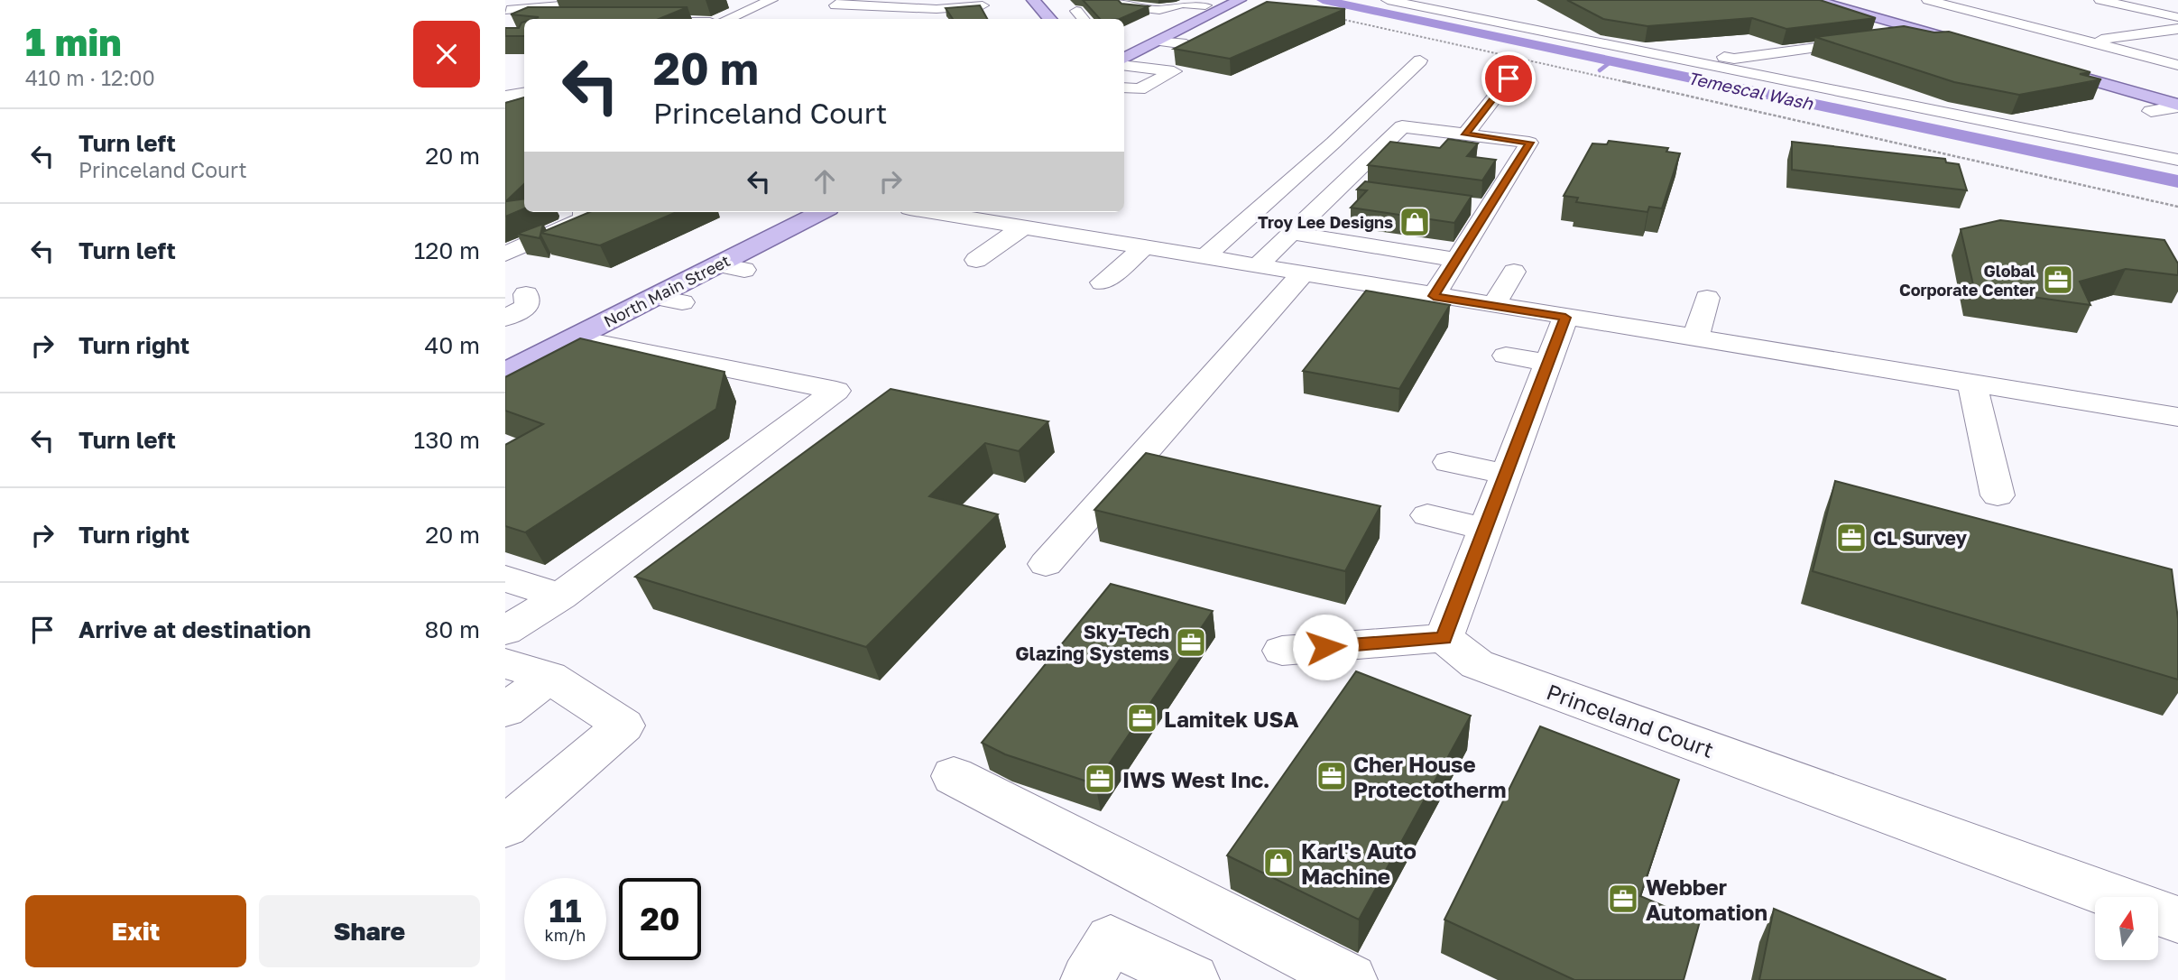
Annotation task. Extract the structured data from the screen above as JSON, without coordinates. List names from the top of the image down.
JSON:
{
  "streets": {
    "main road": ["North Main Street"],
    "street": ["Princeland Court"]
  },
  "water": ["Temescal Wash"],
  "places": {
    "shop": ["Troy Lee Designs", "Karl's Auto Machine"],
    "office": [
      "Global Corporate Center",
      "CL Survey",
      "Sky-Tech Glazing Systems",
      "Lamitek USA",
      "Cher House Protectotherm",
      "IWS West Inc.",
      "Webber Automation"
    ]
  },
  "north": "top",
  "page": {
    "heading": ["1 min", "410 m · 12:00"],
    "turn": ["20 m", "Princeland Court"],
    "list": [
      {
        "name": "Turn left",
        "note": "Princeland Court",
        "value": "20 m"
      },
      {
        "name": "Turn left",
        "value": "120 m"
      },
      {
        "name": "Turn right",
        "value": "40 m"
      },
      {
        "name": "Turn left",
        "value": "130 m"
      },
      {
        "name": "Turn right",
        "value": "20 m"
      },
      {
        "name": "Arrive at destination",
        "value": "80 m"
      }
    ],
    "speed": "11 km/h",
    "limit": "20",
    "buttons": ["Exit", "Share"]
  }
}
